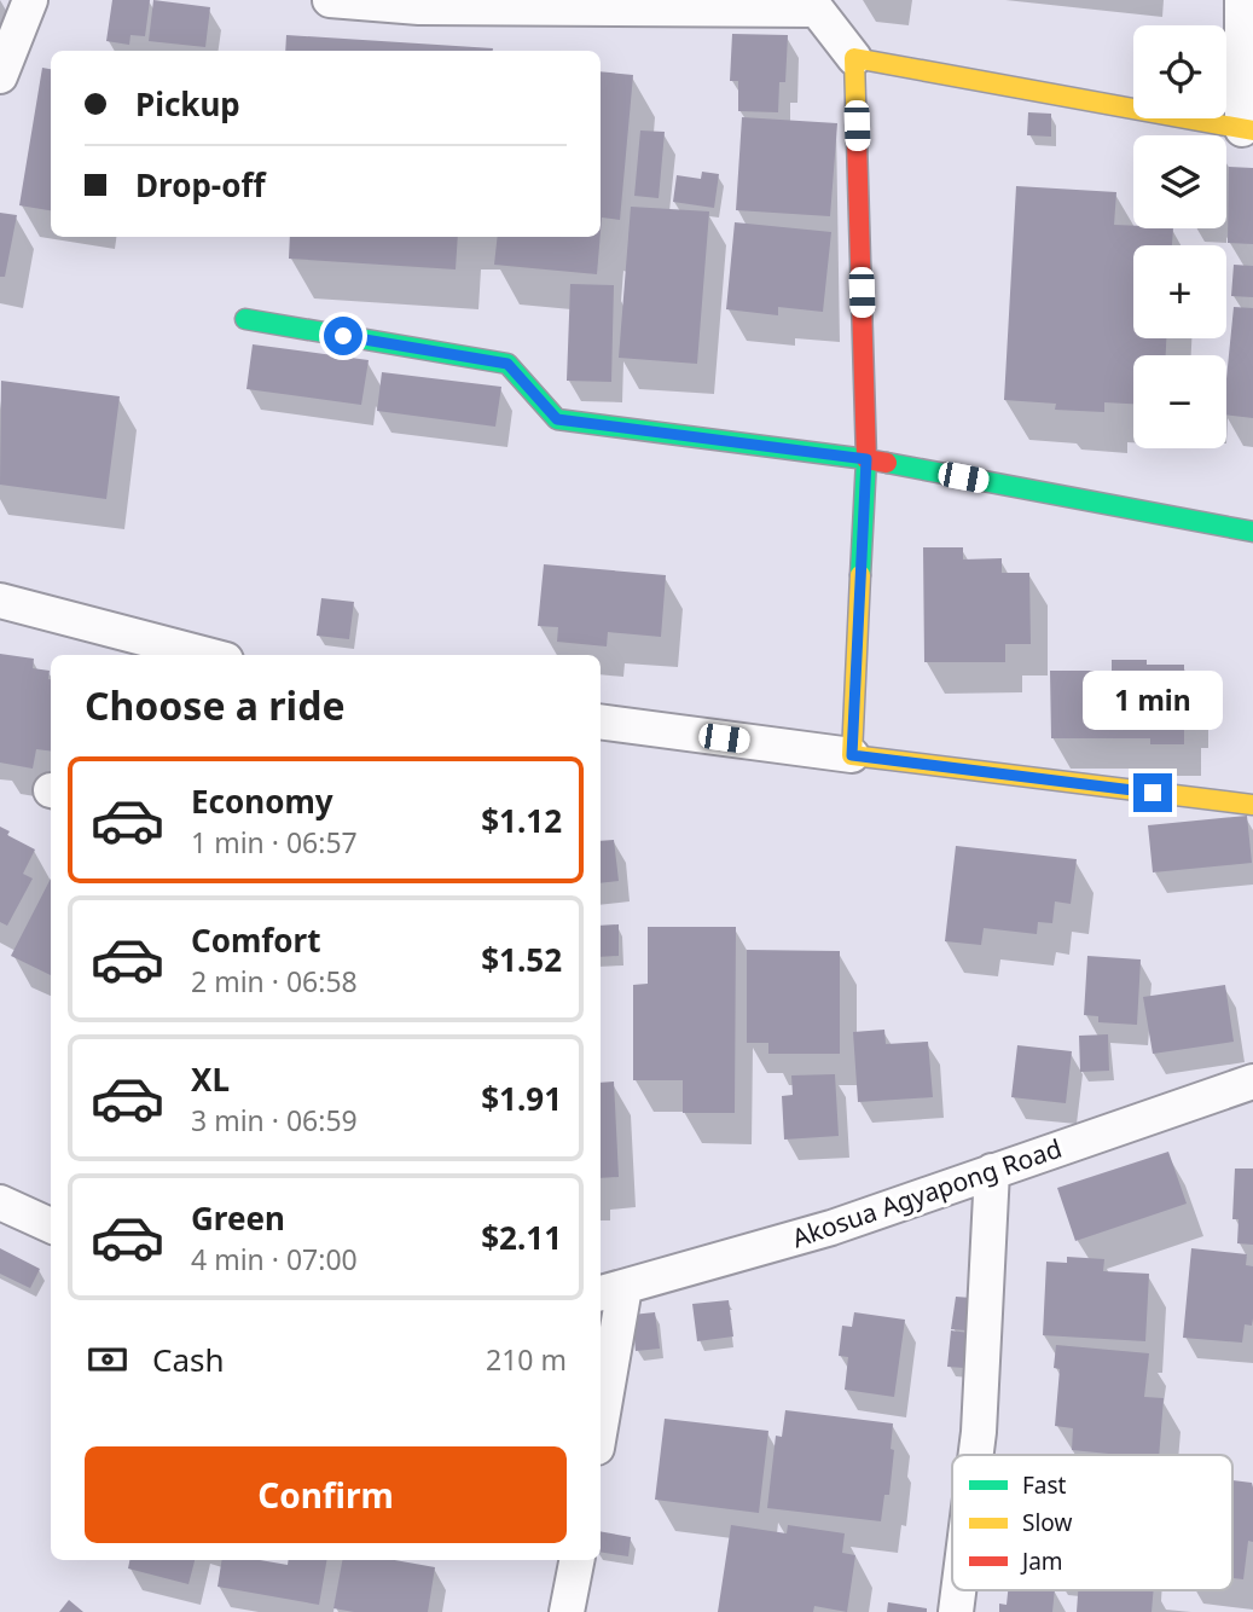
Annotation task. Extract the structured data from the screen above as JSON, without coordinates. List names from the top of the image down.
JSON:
{
  "streets": {
    "street": ["Akosua Agyapong Road"]
  },
  "legend": ["Fast", "Slow", "Jam"],
  "page": {
    "map_buttons": ["+", "−"],
    "banner": ["Pickup", "Drop-off"],
    "heading": "Choose a ride",
    "bubble": "1 min",
    "list": [
      {
        "name": "Economy",
        "note": "1 min · 06:57",
        "value": "$1.12"
      },
      {
        "name": "Comfort",
        "note": "2 min · 06:58",
        "value": "$1.52"
      },
      {
        "name": "XL",
        "note": "3 min · 06:59",
        "value": "$1.91"
      },
      {
        "name": "Green",
        "note": "4 min · 07:00",
        "value": "$2.11"
      }
    ],
    "pay": ["Cash", "210 m"],
    "buttons": "Confirm"
  }
}
